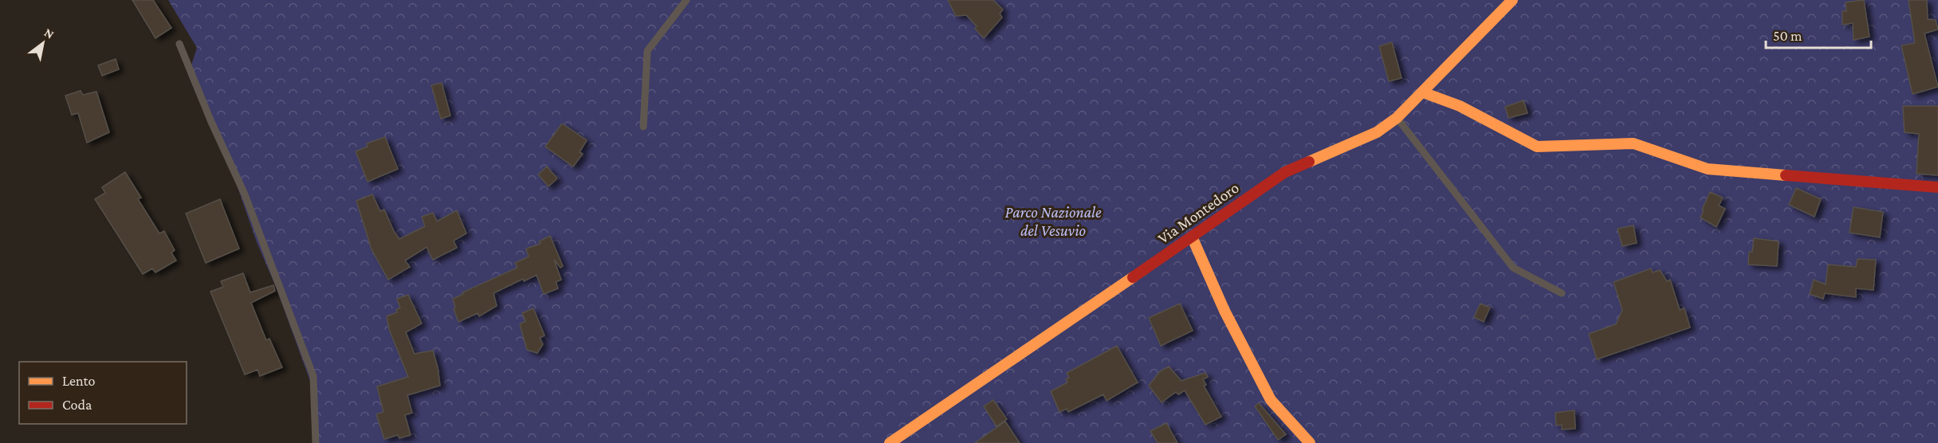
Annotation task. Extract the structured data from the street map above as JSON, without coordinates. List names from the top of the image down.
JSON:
{
  "streets": {
    "street": ["Via Montedoro"]
  },
  "parks": ["Parco Nazionale del Vesuvio"],
  "legend": ["Lento", "Coda"],
  "scale_bar": "50 m",
  "north": "top right"
}
